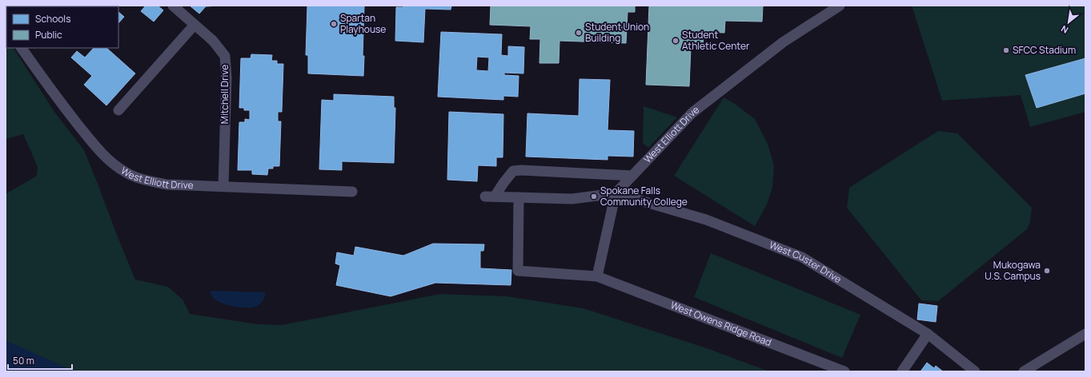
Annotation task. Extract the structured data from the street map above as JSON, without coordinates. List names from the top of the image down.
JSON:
{
  "streets": {
    "street": [
      "Mitchell Drive",
      "West Elliott Drive",
      "West Custer Drive",
      "West Owens Ridge Road"
    ]
  },
  "crossings": [
    ["Mitchell Drive", "West Elliott Drive"],
    ["West Elliott Drive", "West Custer Drive"]
  ],
  "places": [
    "Spartan Playhouse",
    "Student Union Building",
    "Student Athletic Center",
    "SFCC Stadium",
    "Spokane Falls Community College",
    "Mukogawa U.S. Campus"
  ],
  "legend": ["Schools", "Public"],
  "scale_bar": "50 m",
  "north": "bottom left"
}
